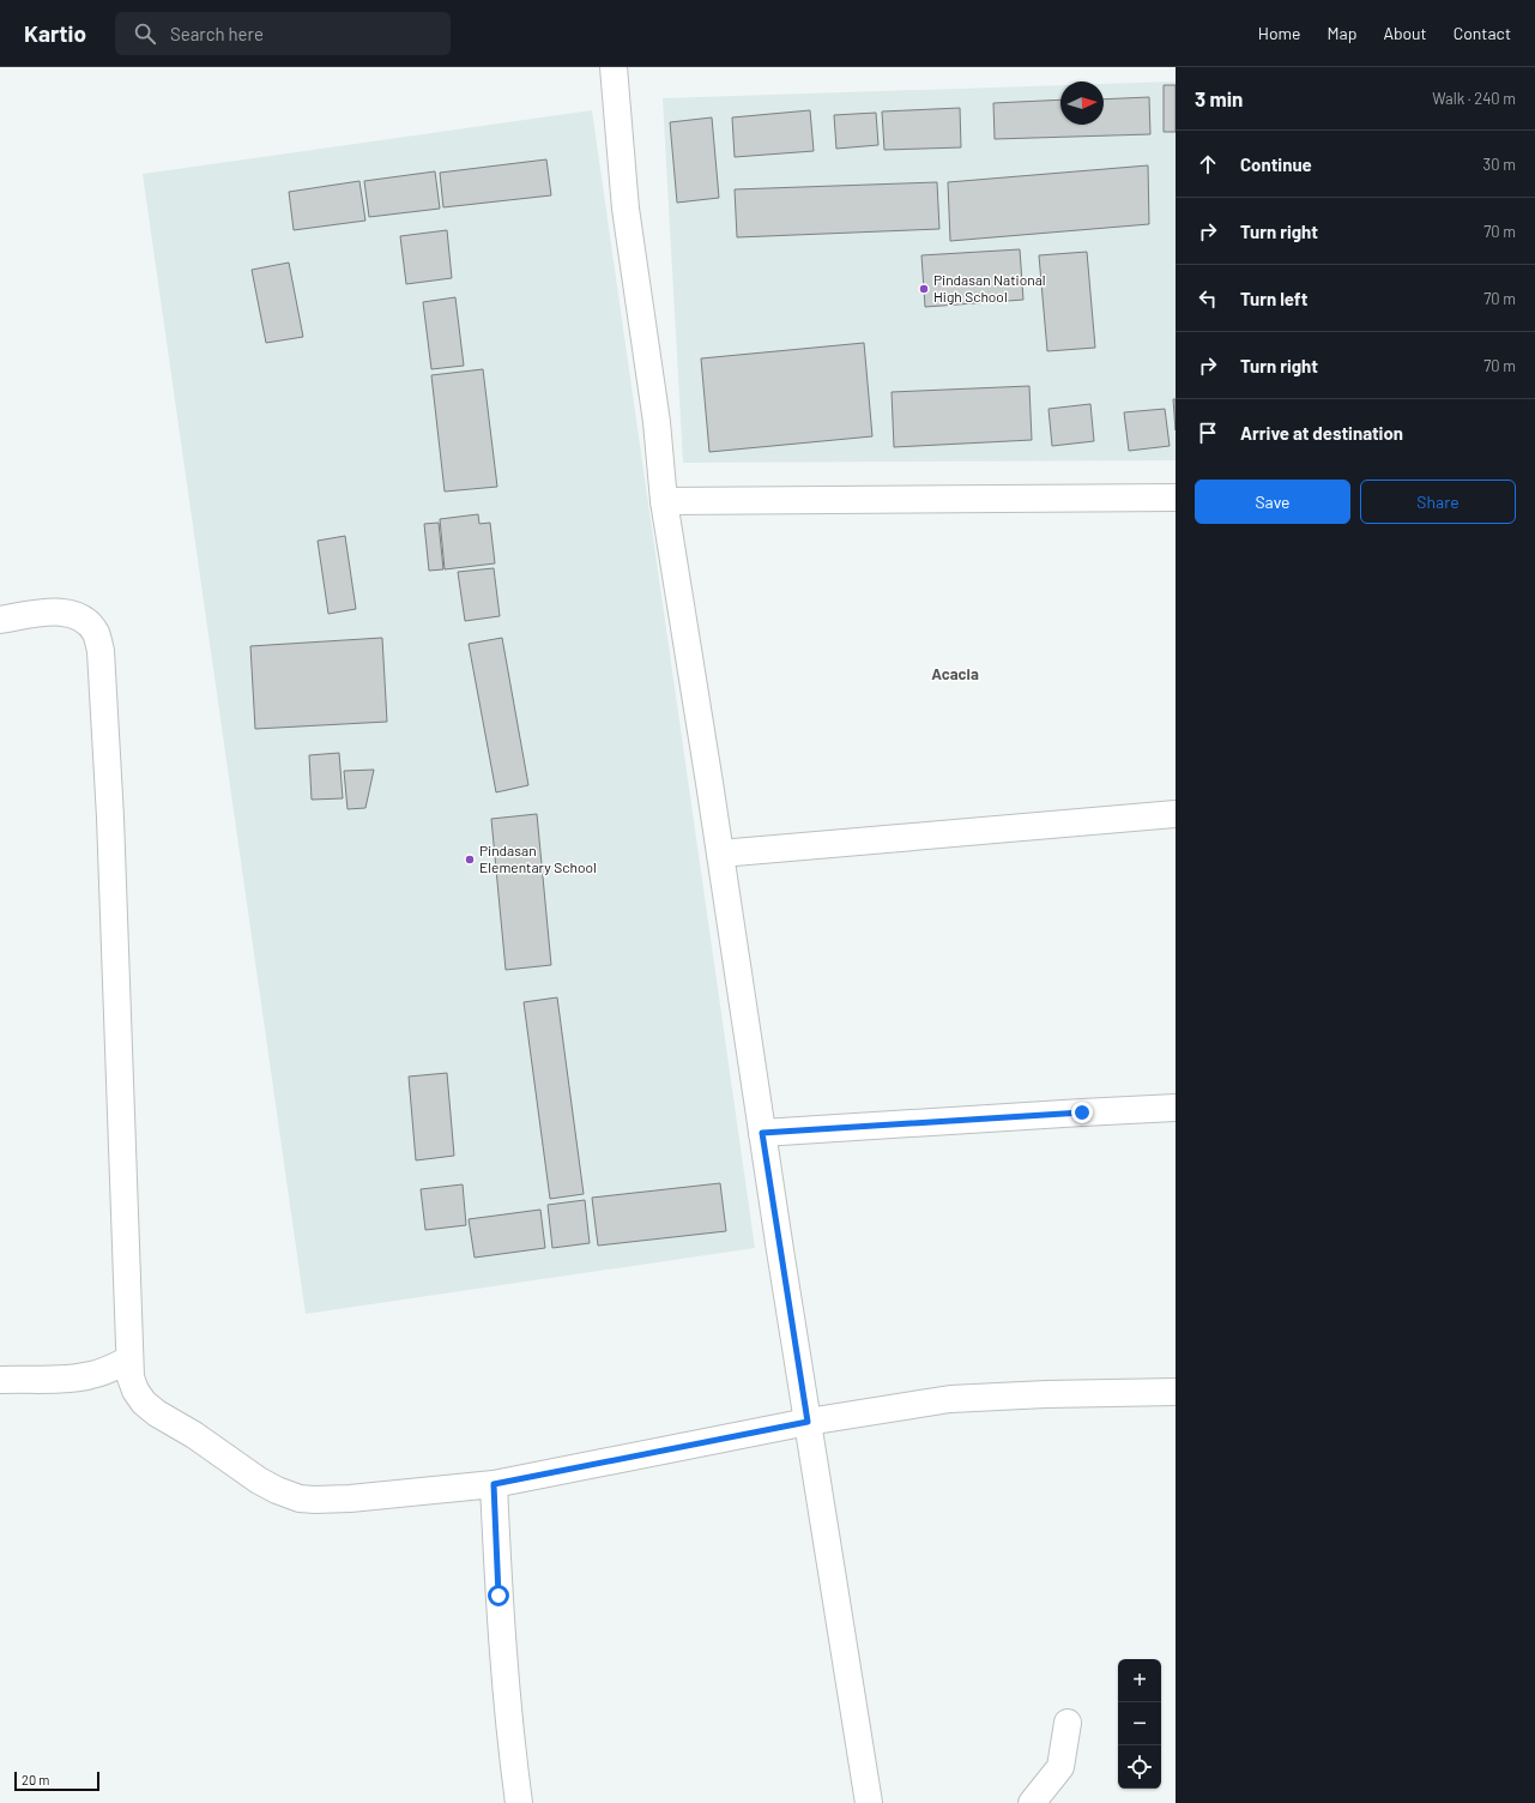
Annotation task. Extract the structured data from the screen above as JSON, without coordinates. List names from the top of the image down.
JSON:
{
  "districts": ["Acacia"],
  "places": ["Pindasan National High School", "Pindasan Elementary School"],
  "scale_bar": "20 m",
  "north": "right",
  "page": {
    "header": "Kartio",
    "search": "Search here",
    "nav": [
      "Home",
      "Map",
      "About",
      "Contact"
    ],
    "heading": ["3 min", "Walk · 240 m"],
    "list": [
      ["Continue", "30 m"],
      ["Turn right", "70 m"],
      ["Turn left", "70 m"],
      ["Turn right", "70 m"],
      "Arrive at destination"
    ],
    "buttons": ["Save", "Share"],
    "map_buttons": ["+", "−"],
    "scale": "20 m"
  }
}
